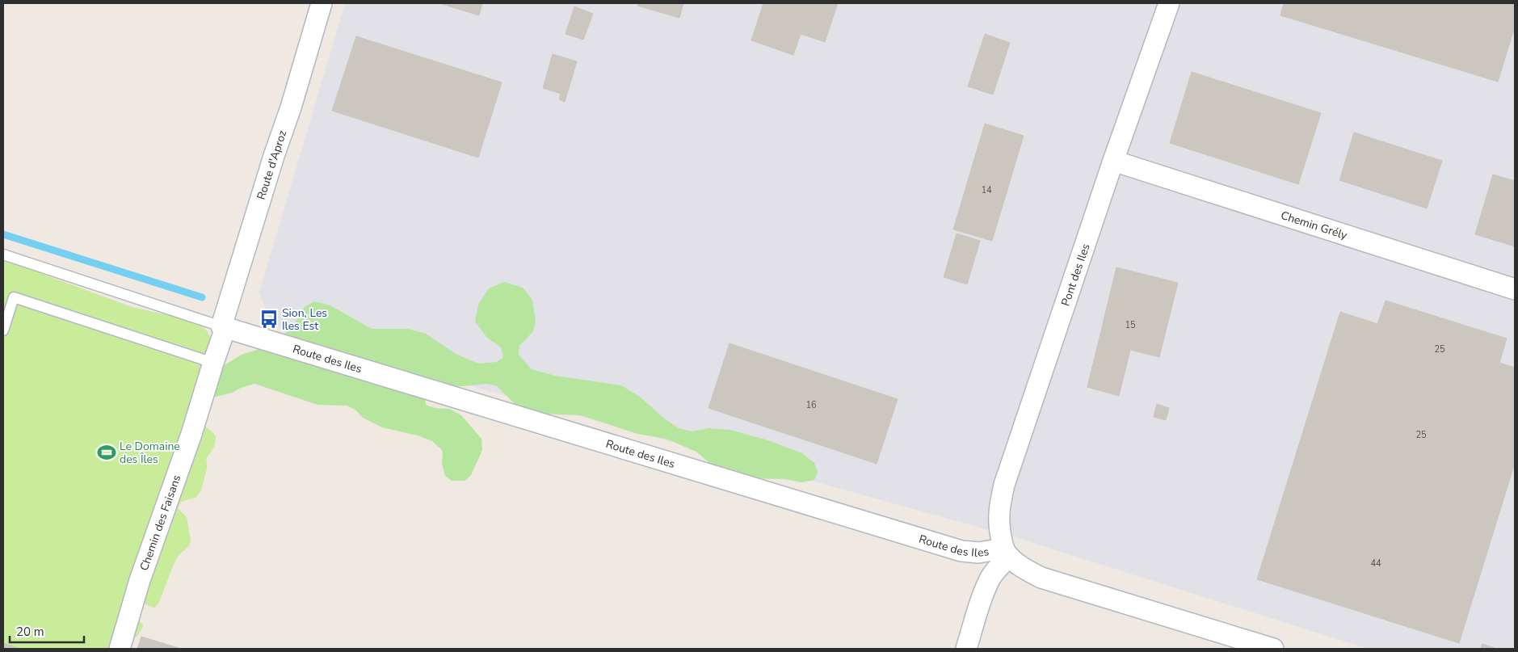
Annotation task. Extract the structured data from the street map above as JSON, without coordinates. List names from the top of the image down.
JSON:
{
  "streets": {
    "street": [
      "Route d'Aproz",
      "Chemin Grély",
      "Pont des Iles",
      "Route des Iles",
      "Chemin des Faisans"
    ]
  },
  "crossings": [
    ["Route d'Aproz", "Route des Iles"],
    ["Route d'Aproz", "Chemin des Faisans"],
    ["Chemin Grély", "Pont des Iles"],
    ["Pont des Iles", "Route des Iles"],
    ["Route des Iles", "Chemin des Faisans"]
  ],
  "places": {
    "bus stop": ["Sion, Les Iles Est"],
    "sports": ["Le Domaine des Îles"]
  },
  "house_numbers": [
    "14",
    "15",
    "25",
    "16",
    "25",
    "44"
  ],
  "scale_bar": "20 m"
}
